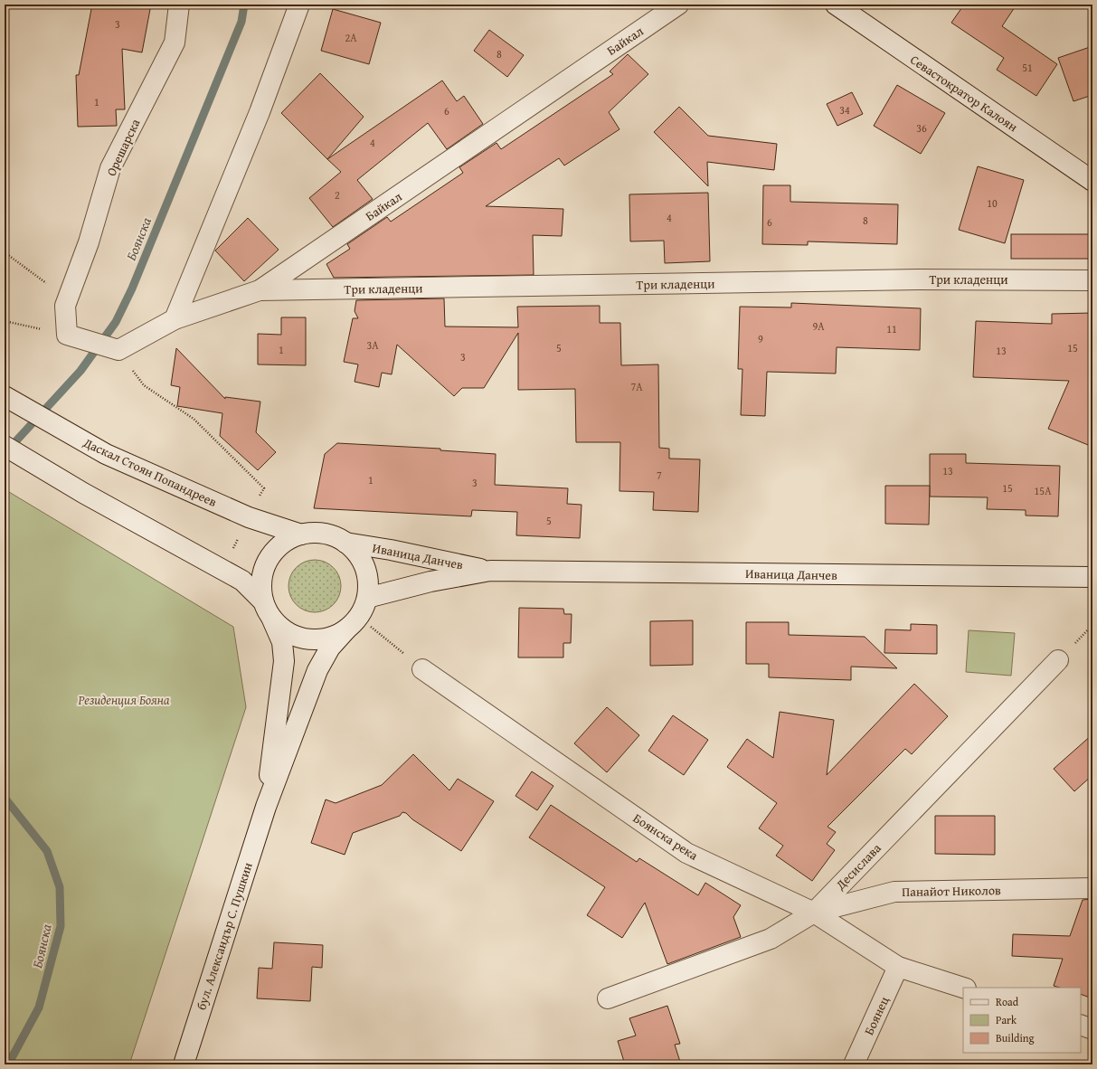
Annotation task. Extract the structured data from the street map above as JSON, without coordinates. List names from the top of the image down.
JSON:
{
  "streets": {
    "street": [
      "Байкал",
      "Севастократор Калоян",
      "Орешарска",
      "Три кладенци",
      "Даскал Стоян Попандреев",
      "Иваница Данчев",
      "Боянска река",
      "Десислава",
      "Панайот Николов",
      "бул. Александър С. Пушкин",
      "Боянец"
    ]
  },
  "crossings": [
    ["Байкал", "Три кладенци"],
    ["Даскал Стоян Попандреев", "Иваница Данчев"],
    ["Даскал Стоян Попандреев", "бул. Александър С. Пушкин"],
    ["Иваница Данчев", "бул. Александър С. Пушкин"],
    ["Боянска река", "Десислава"],
    ["Боянска река", "Панайот Николов"],
    ["Боянска река", "Боянец"],
    ["Десислава", "Панайот Николов"]
  ],
  "water": ["Боянска"],
  "parks": ["Резиденция Бояна"],
  "house_numbers": [
    "3",
    "2А",
    "8",
    "51",
    "1",
    "34",
    "6",
    "36",
    "4",
    "2",
    "10",
    "4",
    "8",
    "6",
    "9А",
    "11",
    "9",
    "3А",
    "5",
    "15",
    "1",
    "13",
    "3",
    "7А",
    "13",
    "7",
    "1",
    "3",
    "15",
    "15А",
    "5"
  ],
  "legend": ["Road", "Park", "Building"]
}
